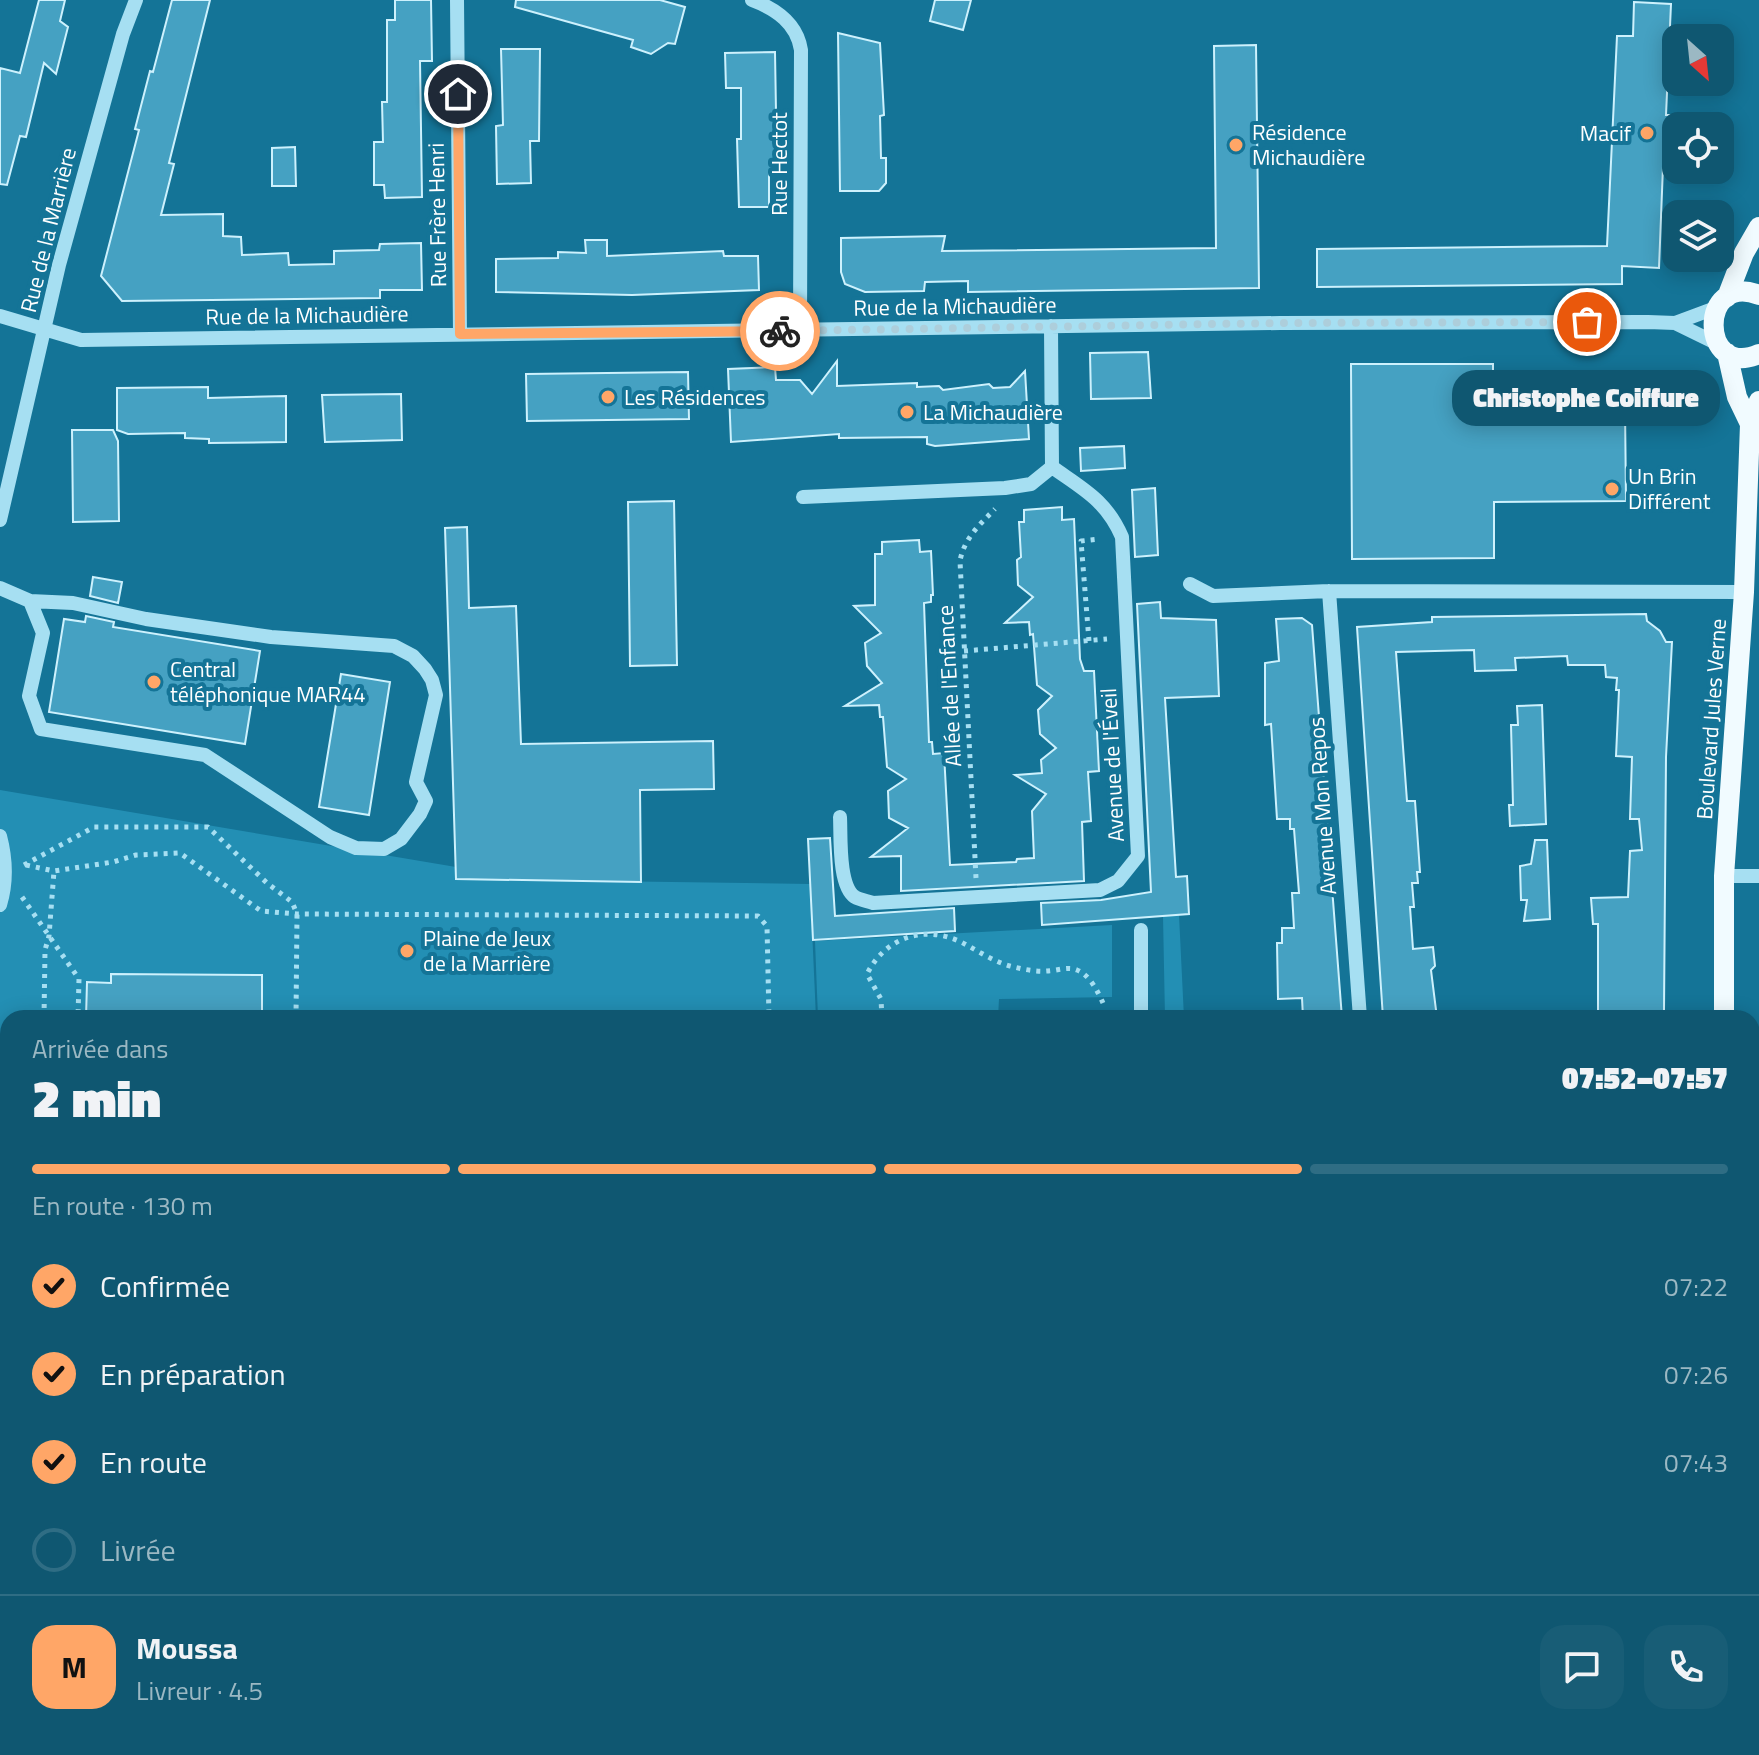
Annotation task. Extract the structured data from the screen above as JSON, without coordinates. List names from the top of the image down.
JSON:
{
  "streets": {
    "main road": ["Boulevard Jules Verne"],
    "street": [
      "Rue Hectot",
      "Rue Frère Henri",
      "Rue de la Marrière",
      "Rue de la Michaudière",
      "Avenue de l'Éveil",
      "Avenue Mon Repos"
    ],
    "path": ["Allée de l'Enfance"]
  },
  "crossings": [
    ["Rue Hectot", "Rue de la Michaudière"],
    ["Rue Frère Henri", "Rue de la Michaudière"],
    ["Rue de la Marrière", "Rue de la Michaudière"],
    ["Rue de la Michaudière", "Boulevard Jules Verne"],
    ["Allée de l'Enfance", "Avenue de l'Éveil"]
  ],
  "places": [
    "Macif",
    "Résidence Michaudière",
    "Christophe Coiffure",
    "Les Résidences",
    "La Michaudière",
    "Un Brin Différent",
    "Central téléphonique MAR44",
    "Plaine de Jeux de la Marrière"
  ],
  "north": "bottom right",
  "page": {
    "bubble": "Christophe Coiffure",
    "heading": ["2 min", "Arrivée dans", "07:52–07:57"],
    "panel": ["Moussa", "Livreur · 4.5"],
    "bar": "En route · 130 m",
    "list": [
      ["Confirmée", "07:22"],
      ["En préparation", "07:26"],
      ["En route", "07:43"],
      "Livrée"
    ],
    "round": "M"
  }
}
